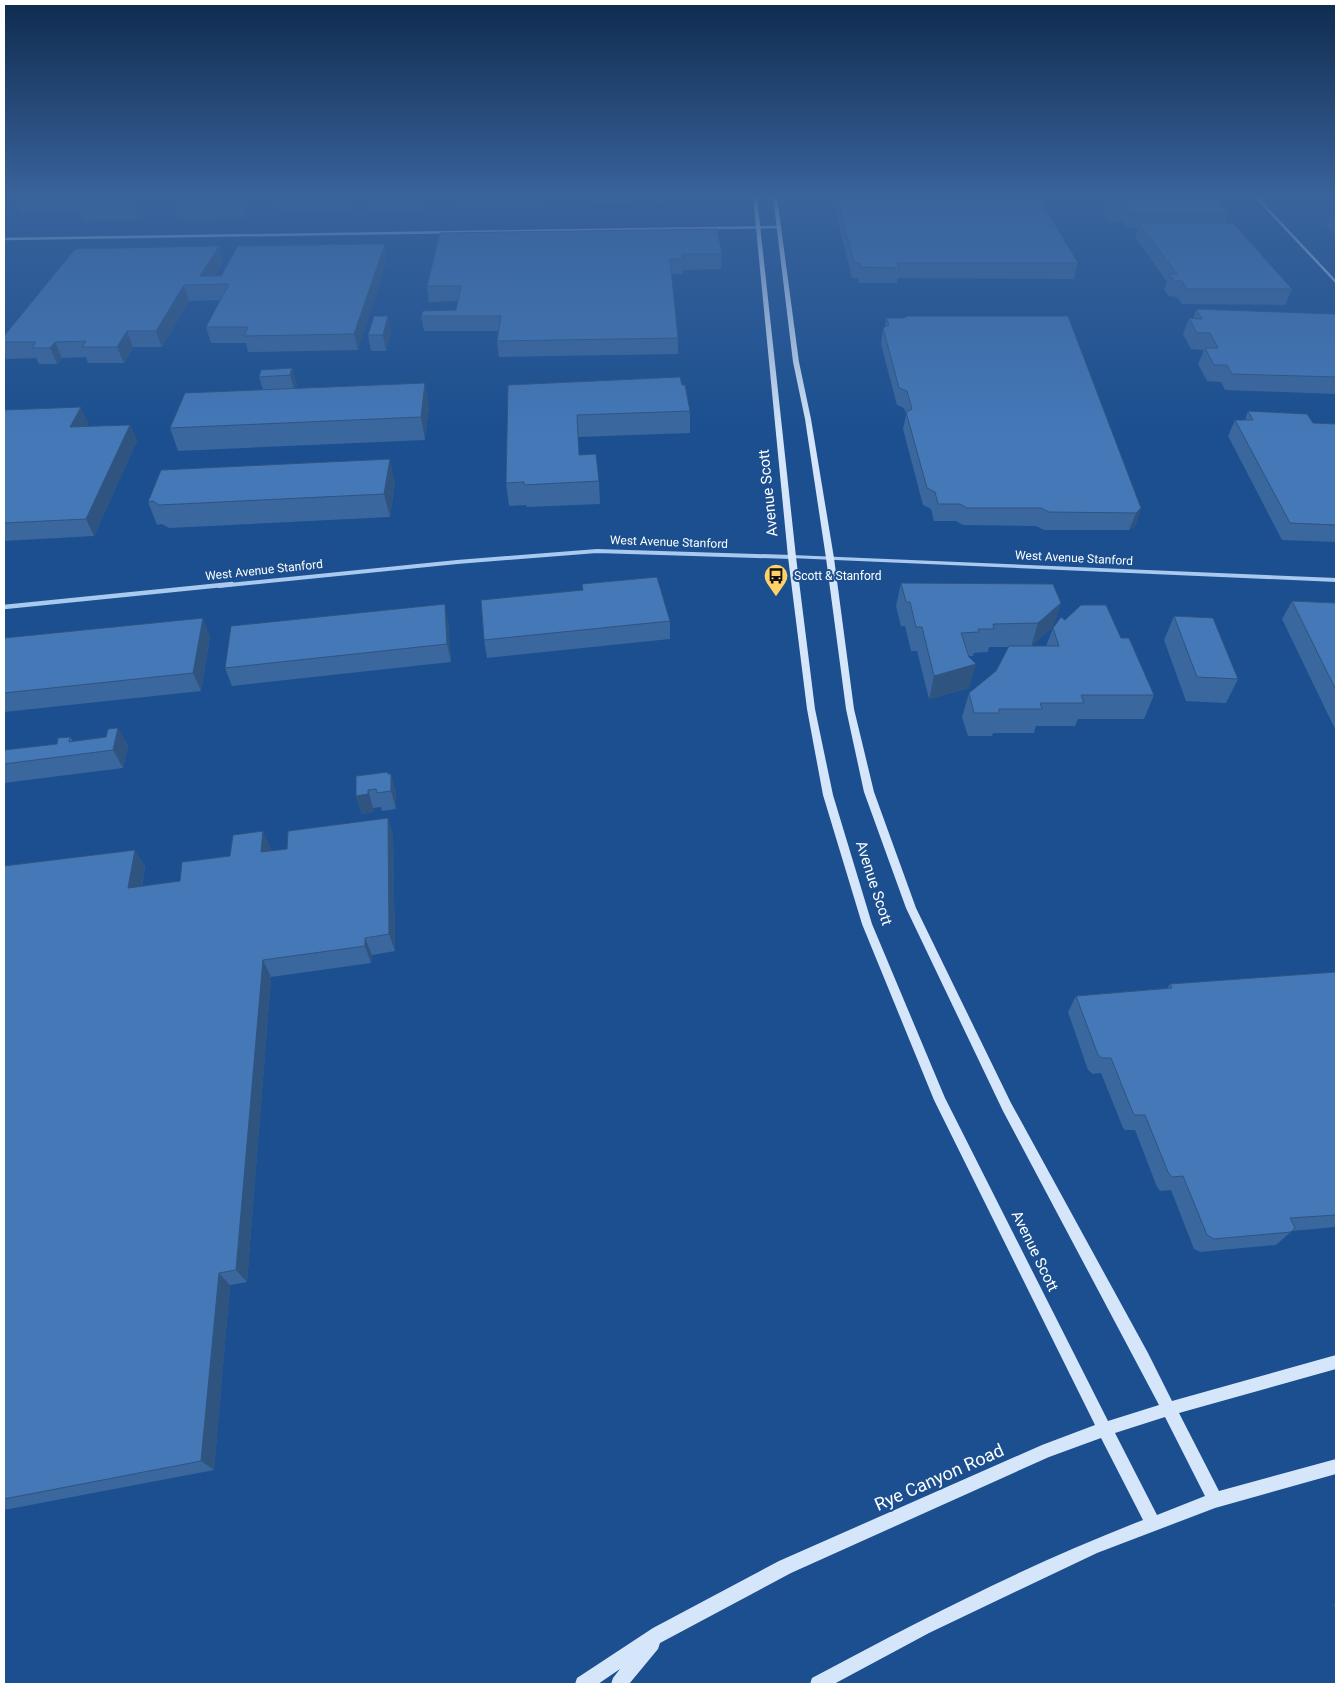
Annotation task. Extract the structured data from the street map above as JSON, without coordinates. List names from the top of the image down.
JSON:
{
  "streets": {
    "main road": ["Avenue Scott", "Rye Canyon Road"],
    "street": ["West Avenue Stanford"]
  },
  "crossings": [
    ["Avenue Scott", "West Avenue Stanford"],
    ["Avenue Scott", "Rye Canyon Road"]
  ],
  "places": {
    "bus stop": ["Scott & Stanford"]
  }
}
